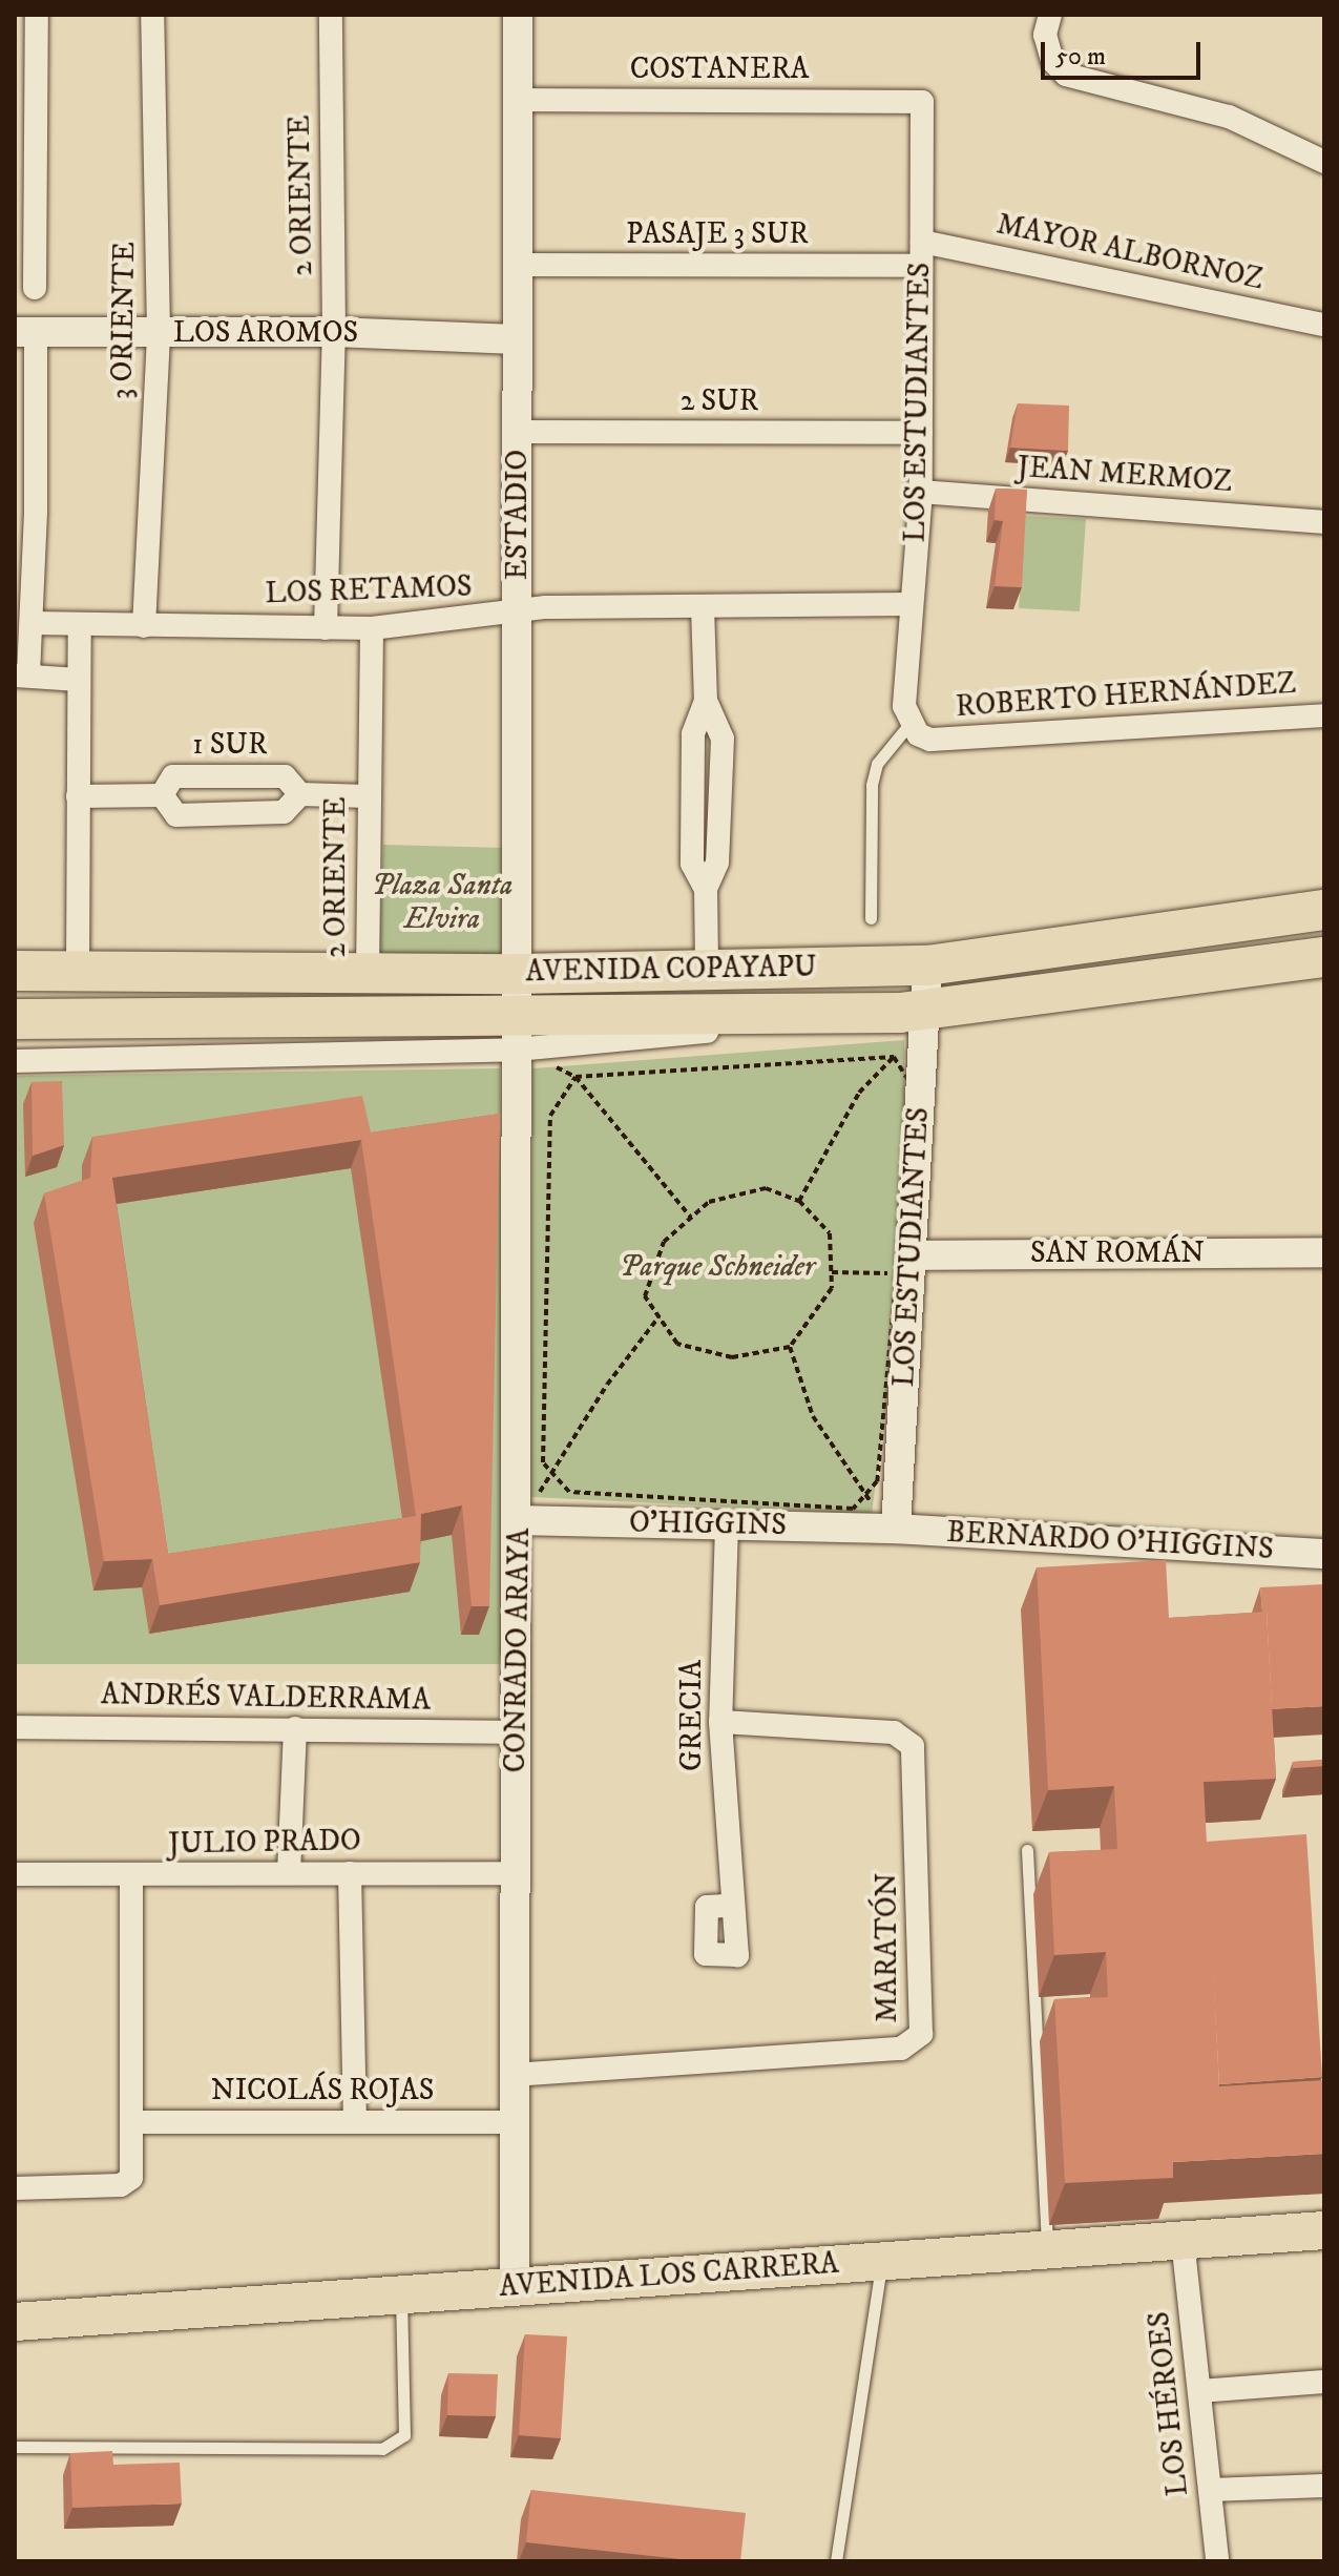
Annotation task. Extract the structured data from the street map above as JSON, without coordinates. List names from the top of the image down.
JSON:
{
  "streets": {
    "highway": ["AVENIDA COPAYAPU"],
    "main road": ["AVENIDA LOS CARRERA"],
    "street": [
      "COSTANERA",
      "2 ORIENTE",
      "PASAJE 3 SUR",
      "MAYOR ALBORNOZ",
      "3 ORIENTE",
      "LOS AROMOS",
      "2 SUR",
      "LOS ESTUDIANTES",
      "JEAN MERMOZ",
      "ESTADIO",
      "LOS RETAMOS",
      "ROBERTO HERNÁNDEZ",
      "1 SUR",
      "SAN ROMÁN",
      "O'HIGGINS",
      "BERNARDO O'HIGGINS",
      "CONRADO ARAYA",
      "ANDRÉS VALDERRAMA",
      "GRECIA",
      "JULIO PRADO",
      "MARATÓN",
      "NICOLÁS ROJAS",
      "LOS HÉROES"
    ]
  },
  "crossings": [
    ["COSTANERA", "LOS ESTUDIANTES"],
    ["COSTANERA", "ESTADIO"],
    ["2 ORIENTE", "LOS AROMOS"],
    ["2 ORIENTE", "LOS RETAMOS"],
    ["2 ORIENTE", "1 SUR"],
    ["2 ORIENTE", "AVENIDA COPAYAPU"],
    ["PASAJE 3 SUR", "LOS ESTUDIANTES"],
    ["PASAJE 3 SUR", "ESTADIO"],
    ["MAYOR ALBORNOZ", "LOS ESTUDIANTES"],
    ["3 ORIENTE", "LOS AROMOS"],
    ["3 ORIENTE", "LOS RETAMOS"],
    ["LOS AROMOS", "ESTADIO"],
    ["2 SUR", "LOS ESTUDIANTES"],
    ["2 SUR", "ESTADIO"],
    ["LOS ESTUDIANTES", "JEAN MERMOZ"],
    ["LOS ESTUDIANTES", "LOS RETAMOS"],
    ["LOS ESTUDIANTES", "ROBERTO HERNÁNDEZ"],
    ["LOS ESTUDIANTES", "AVENIDA COPAYAPU"],
    ["LOS ESTUDIANTES", "SAN ROMÁN"],
    ["LOS ESTUDIANTES", "O'HIGGINS"],
    ["LOS ESTUDIANTES", "BERNARDO O'HIGGINS"],
    ["ESTADIO", "LOS RETAMOS"],
    ["ESTADIO", "AVENIDA COPAYAPU"],
    ["ESTADIO", "CONRADO ARAYA"],
    ["AVENIDA COPAYAPU", "CONRADO ARAYA"],
    ["O'HIGGINS", "BERNARDO O'HIGGINS"],
    ["O'HIGGINS", "CONRADO ARAYA"],
    ["O'HIGGINS", "GRECIA"],
    ["CONRADO ARAYA", "ANDRÉS VALDERRAMA"],
    ["CONRADO ARAYA", "JULIO PRADO"],
    ["CONRADO ARAYA", "MARATÓN"],
    ["CONRADO ARAYA", "NICOLÁS ROJAS"],
    ["CONRADO ARAYA", "AVENIDA LOS CARRERA"],
    ["GRECIA", "MARATÓN"],
    ["AVENIDA LOS CARRERA", "LOS HÉROES"]
  ],
  "parks": ["Plaza Santa Elvira", "Parque Schneider"],
  "scale_bar": "50 m"
}
